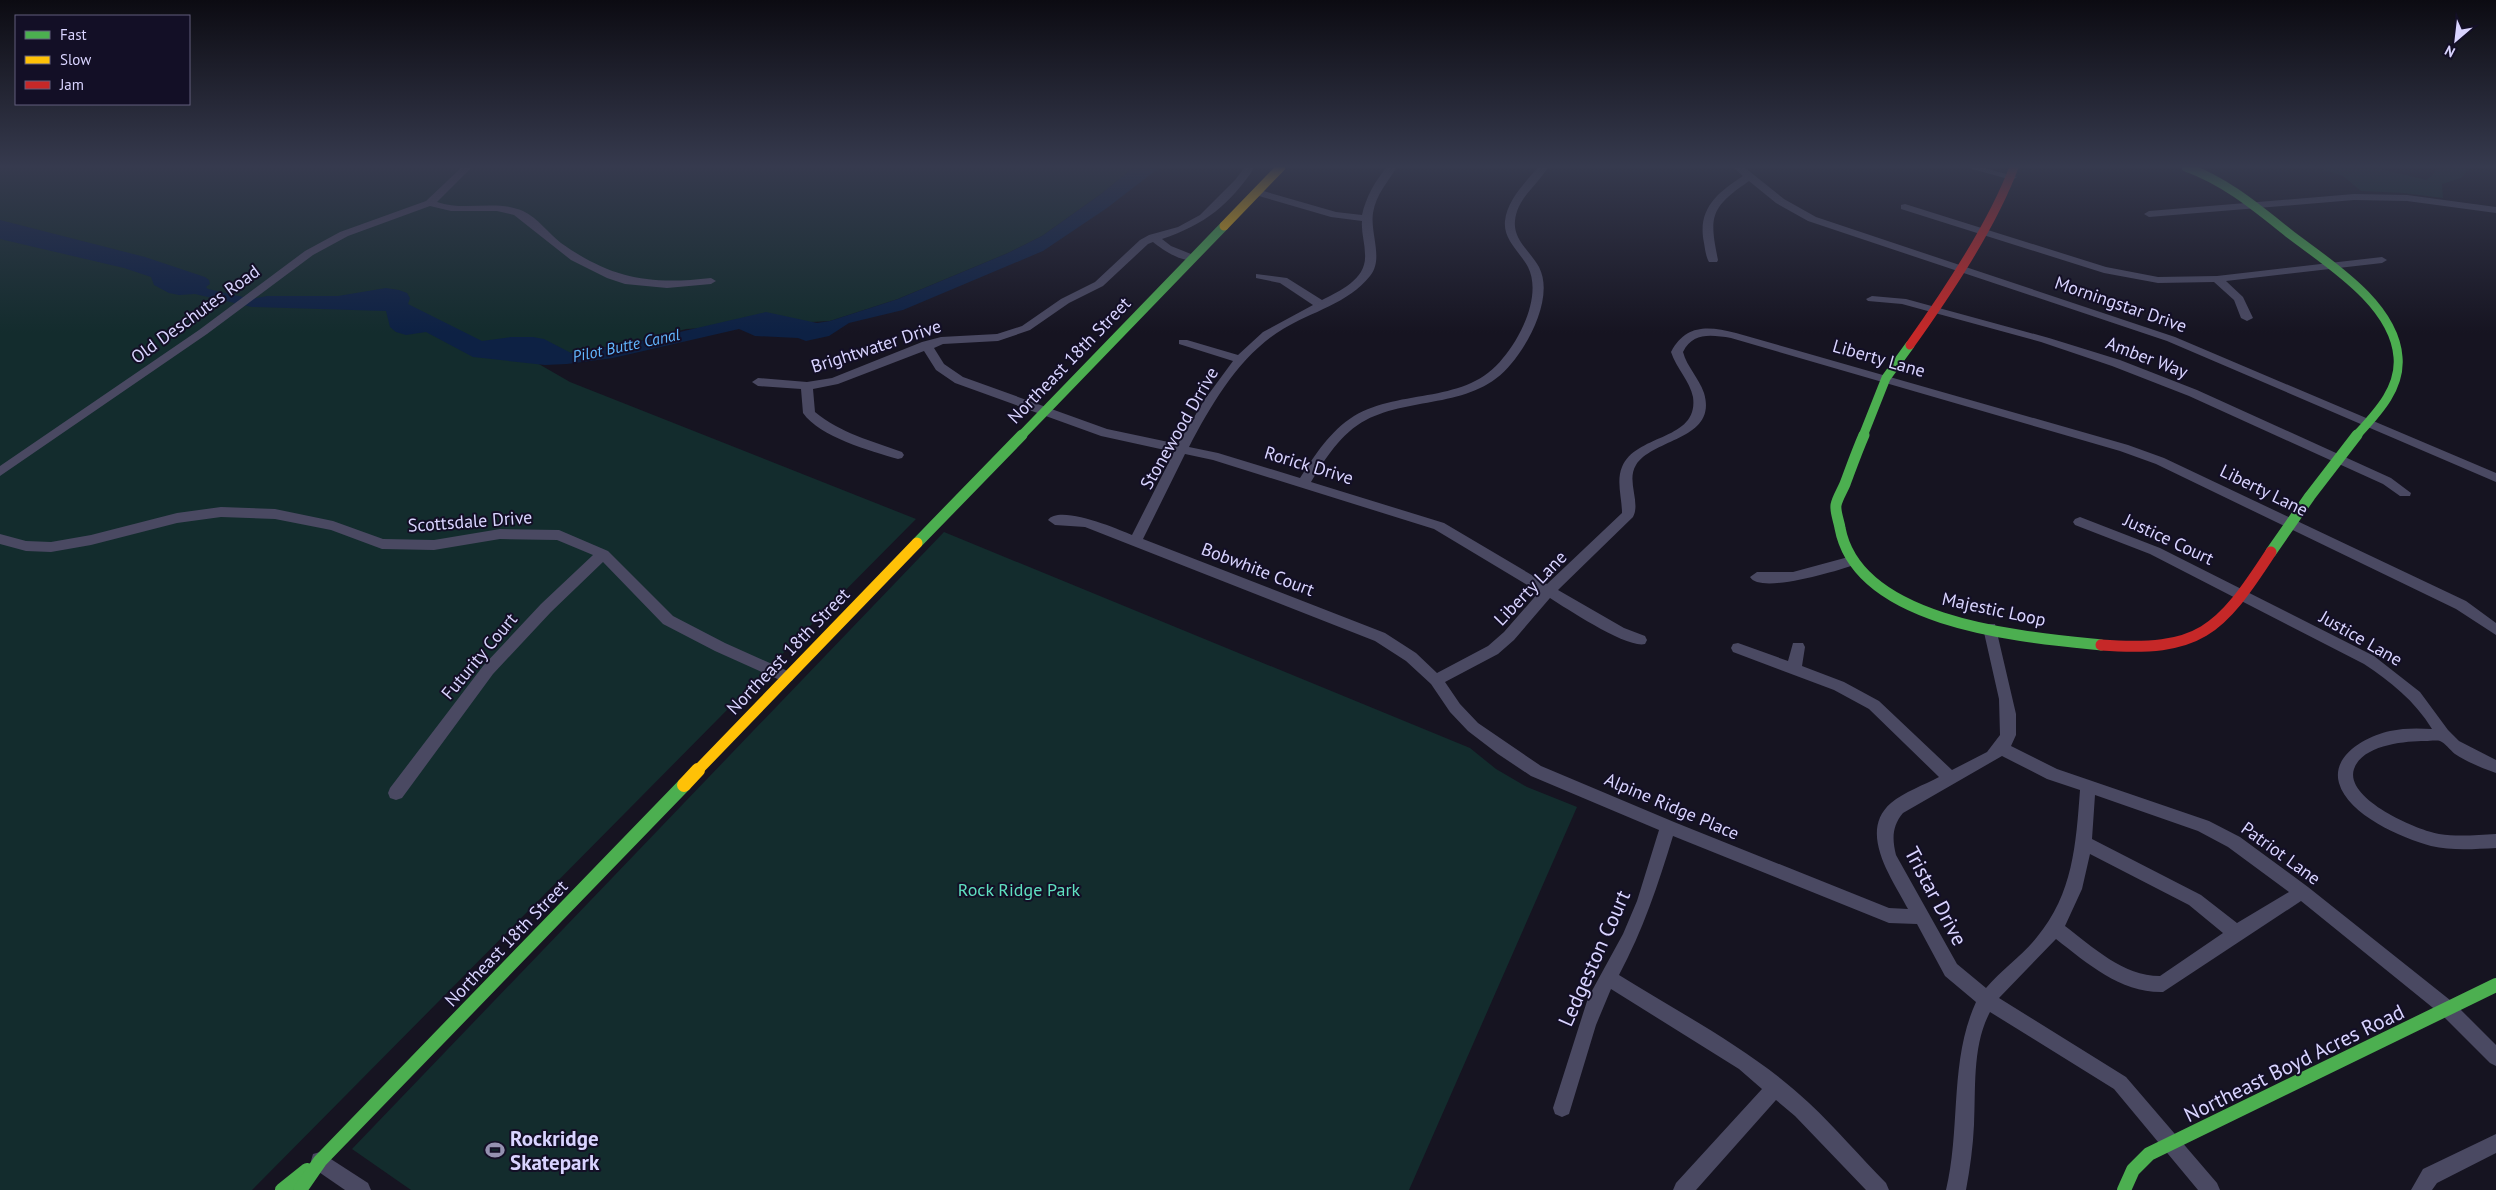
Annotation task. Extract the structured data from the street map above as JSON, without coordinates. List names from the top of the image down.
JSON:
{
  "streets": {
    "street": [
      "Morningstar Drive",
      "Old Deschutes Road",
      "Brightwater Drive",
      "Amber Way",
      "Liberty Lane",
      "Northeast 18th Street",
      "Stonewood Drrive",
      "Rorick Drive",
      "Scottsdale Drive",
      "Justice Court",
      "Bobwhite Court",
      "Majestic Loop",
      "Justice Lane",
      "Futurity Court",
      "Alpine Ridge Place",
      "Patriot Lane",
      "Tristar Drive",
      "Ledgeston Court",
      "Northeast Boyd Acres Road"
    ]
  },
  "crossings": [
    ["Morningstar Drive", "Majestic Loop"],
    ["Brightwater Drive", "Rorick Drive"],
    ["Amber Way", "Majestic Loop"],
    ["Liberty Lane", "Rorick Drive"],
    ["Liberty Lane", "Bobwhite Court"],
    ["Liberty Lane", "Majestic Loop"],
    ["Liberty Lane", "Alpine Ridge Place"],
    ["Northeast 18th Street", "Rorick Drive"],
    ["Northeast 18th Street", "Scottsdale Drive"],
    ["Stonewood Drrive", "Rorick Drive"],
    ["Stonewood Drrive", "Bobwhite Court"],
    ["Scottsdale Drive", "Futurity Court"],
    ["Justice Court", "Majestic Loop"],
    ["Justice Court", "Justice Lane"],
    ["Bobwhite Court", "Alpine Ridge Place"],
    ["Majestic Loop", "Justice Lane"],
    ["Alpine Ridge Place", "Tristar Drive"],
    ["Alpine Ridge Place", "Ledgeston Court"],
    ["Patriot Lane", "Tristar Drive"],
    ["Patriot Lane", "Northeast Boyd Acres Road"],
    ["Tristar Drive", "Northeast Boyd Acres Road"]
  ],
  "water": ["Pilot Butte Canal"],
  "parks": ["Rock Ridge Park"],
  "places": {
    "sports": ["Rockridge Skatepark"]
  },
  "legend": ["Fast", "Slow", "Jam"],
  "north": "bottom left"
}
